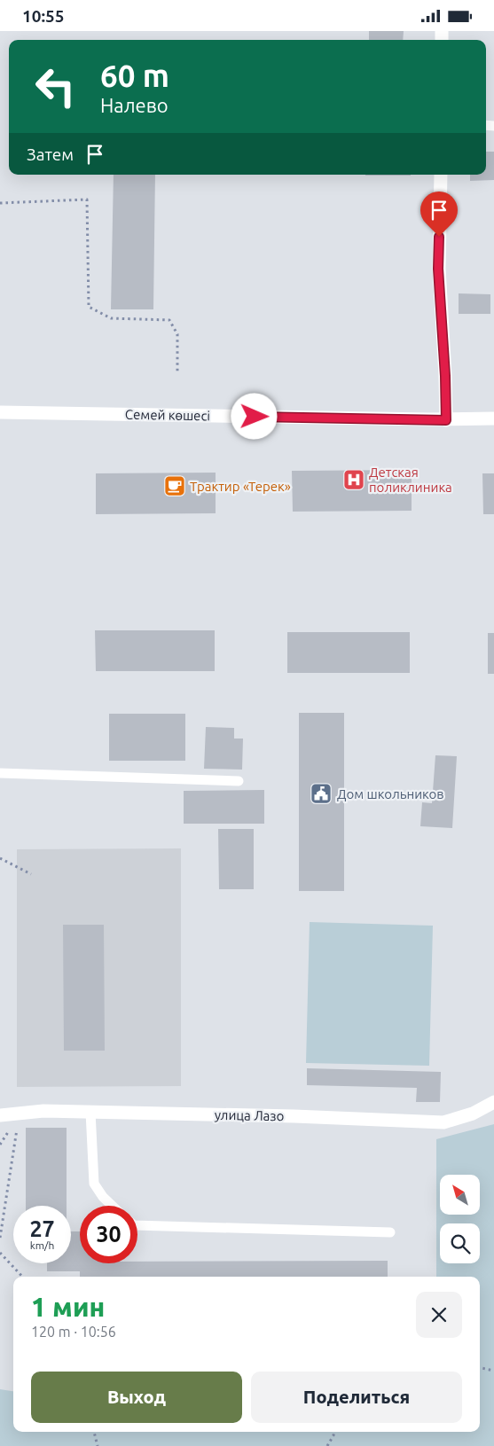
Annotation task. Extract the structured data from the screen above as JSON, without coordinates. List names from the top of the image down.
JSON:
{
  "streets": {
    "street": ["Семей көшесі", "улица Лазо"]
  },
  "places": {
    "hospital": ["Детская поликлиника"],
    "cafe": ["Трактир «Терек»"],
    "public building": ["Дом школьников"]
  },
  "north": "top left",
  "page": {
    "status": "10:55",
    "turn": ["60 m", "Налево"],
    "then": "Затем",
    "speed": "27 km/h",
    "limit": "30",
    "heading": ["1 мин", "120 m · 10:56"],
    "buttons": ["Выход", "Поделиться"]
  }
}
